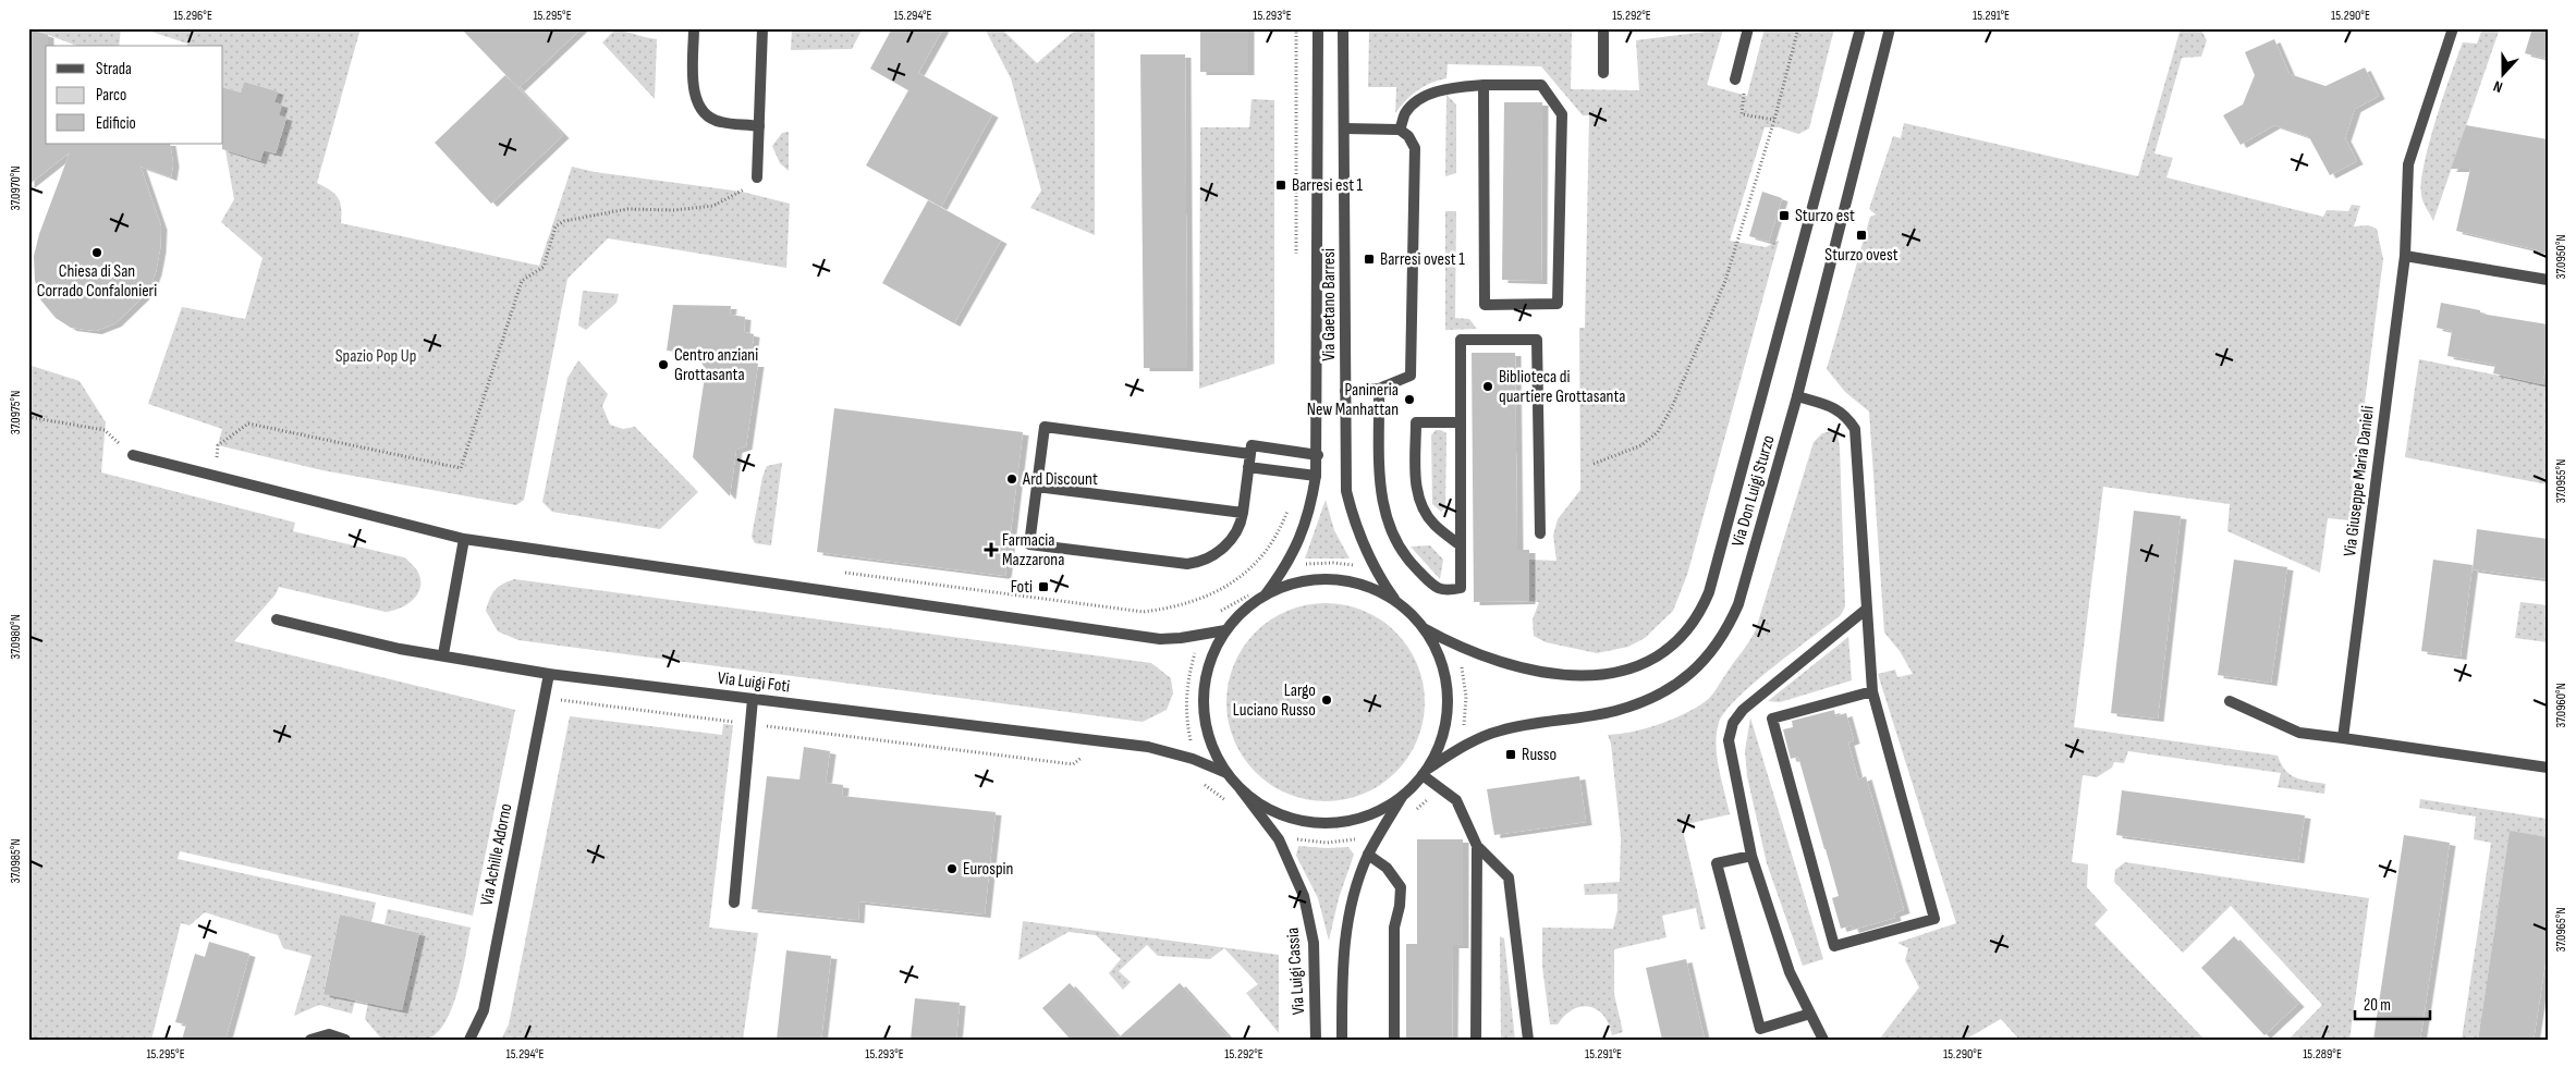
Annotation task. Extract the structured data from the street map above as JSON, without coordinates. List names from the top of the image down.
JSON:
{
  "streets": {
    "street": [
      "Via Gaetano Barresi",
      "Via Giuseppe Maria Danieli",
      "Via Don Luigi Sturzo",
      "Via Luigi Foti",
      "Via Achille Adorno",
      "Via Luigi Cassia"
    ]
  },
  "crossings": [
    ["Via Luigi Foti", "Via Achille Adorno"]
  ],
  "parks": ["Spazio Pop Up"],
  "places": {
    "transit": [
      "Barresi est 1",
      "Sturzo est",
      "Sturzo ovest",
      "Barresi ovest 1",
      "Foti",
      "Russo"
    ],
    "other": [
      "Chiesa di San Corrado Confalonieri",
      "Centro anziani Grottasanta",
      "Biblioteca di quartiere Grottasanta",
      "Panineria New Manhattan",
      "Ard Discount",
      "Largo Luciano Russo",
      "Eurospin"
    ],
    "health": ["Farmacia Mazzarona"]
  },
  "legend": ["Strada", "Parco", "Edificio"],
  "scale_bar": "20 m",
  "north": "bottom",
  "coordinates": [
    "15.296°E",
    "15.295°E",
    "15.294°E",
    "15.293°E",
    "15.292°E",
    "15.291°E",
    "15.290°E",
    "37.0970°N",
    "37.0950°N",
    "37.0975°N",
    "37.0955°N",
    "37.0980°N",
    "37.0960°N",
    "37.0985°N",
    "37.0965°N",
    "15.289°E"
  ]
}
